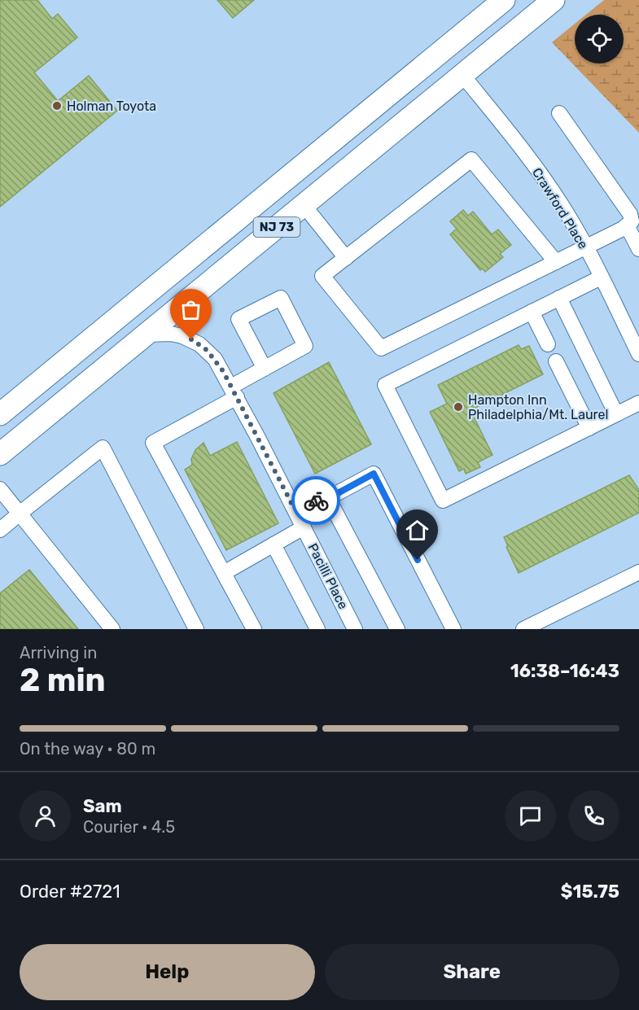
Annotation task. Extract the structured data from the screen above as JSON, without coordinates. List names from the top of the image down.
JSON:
{
  "streets": {
    "highway": ["NJ 73"],
    "street": ["Crawford Place", "Pacilli Place"]
  },
  "crossings": [
    ["Crawford Place", "NJ 73"],
    ["NJ 73", "Pacilli Place"]
  ],
  "places": ["Holman Toyota", "Hampton Inn Philadelphia/Mt. Laurel"],
  "page": {
    "heading": ["2 min", "Arriving in", "16:38–16:43"],
    "panel": [
      "Sam",
      "Courier · 4.5",
      "Order #2721",
      "$15.75"
    ],
    "bar": "On the way · 80 m",
    "buttons": ["Help", "Share"]
  }
}
